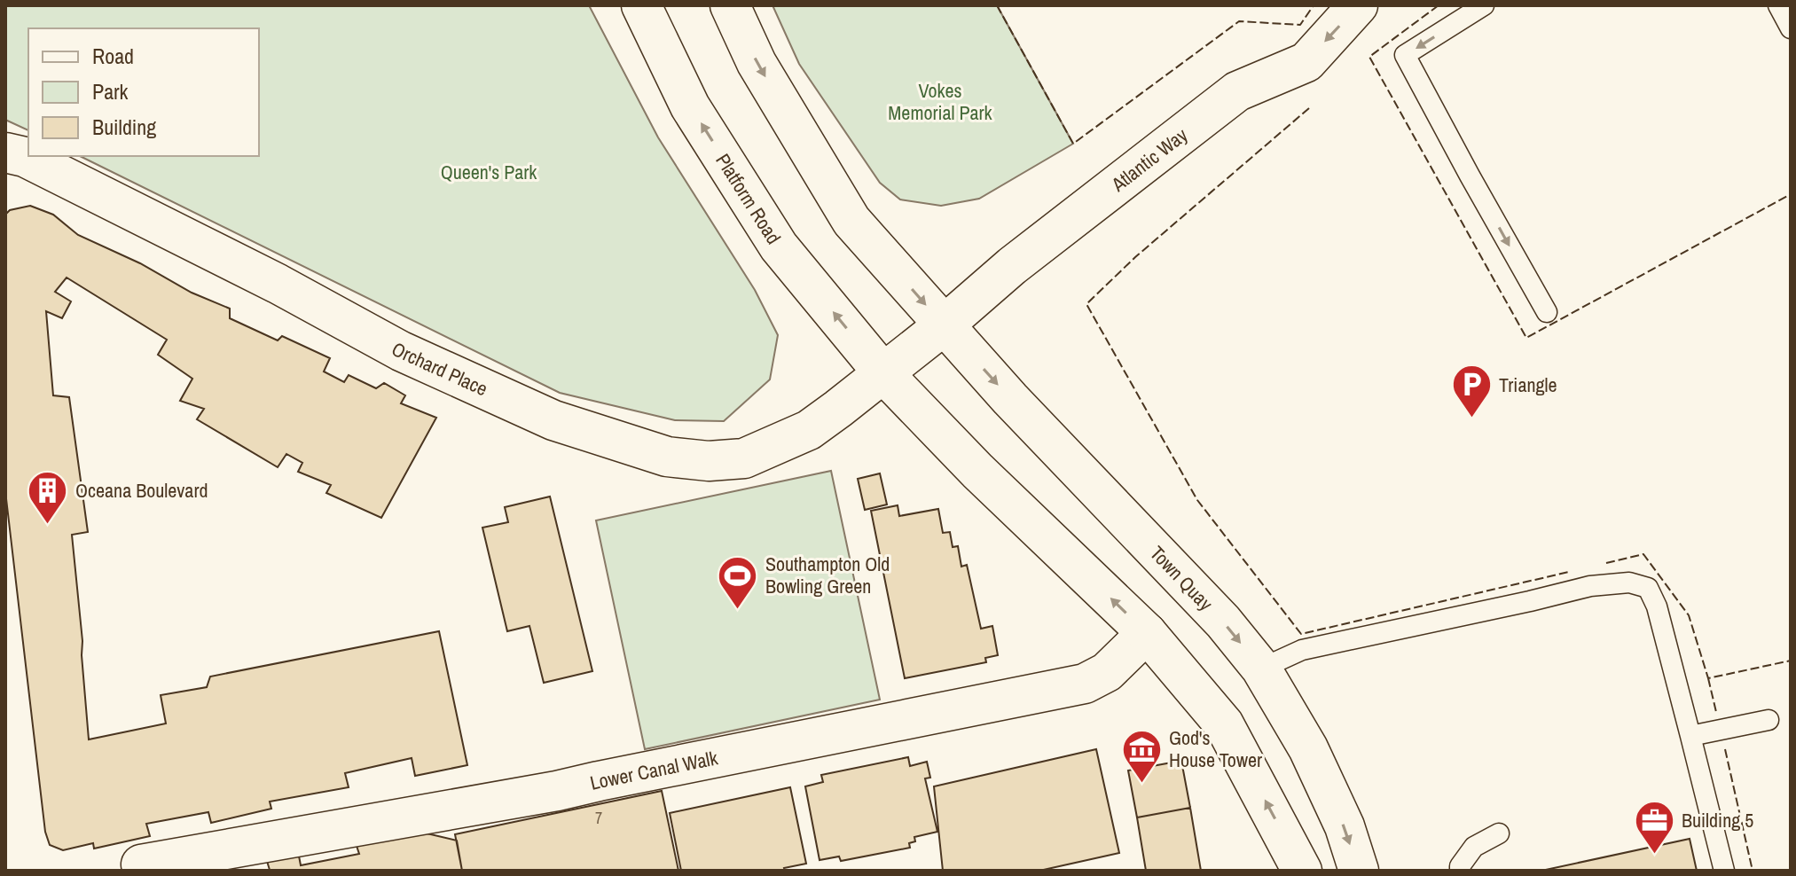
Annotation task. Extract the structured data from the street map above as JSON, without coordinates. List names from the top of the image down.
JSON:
{
  "streets": {
    "street": [
      "Atlantic Way",
      "Platform Road",
      "Orchard Place",
      "Town Quay",
      "Lower Canal Walk"
    ]
  },
  "crossings": [
    ["Atlantic Way", "Platform Road"],
    ["Atlantic Way", "Orchard Place"],
    ["Atlantic Way", "Town Quay"],
    ["Platform Road", "Orchard Place"]
  ],
  "one_way": ["Atlantic Way"],
  "parks": ["Vokes Memorial Park", "Queen's Park"],
  "places": {
    "parking": ["Triangle"],
    "building": ["Oceana Boulevard"],
    "sports": ["Southampton Old Bowling Green"],
    "museum": ["God's House Tower"],
    "office": ["Building 5"]
  },
  "house_numbers": ["7"],
  "legend": ["Road", "Park", "Building"]
}
